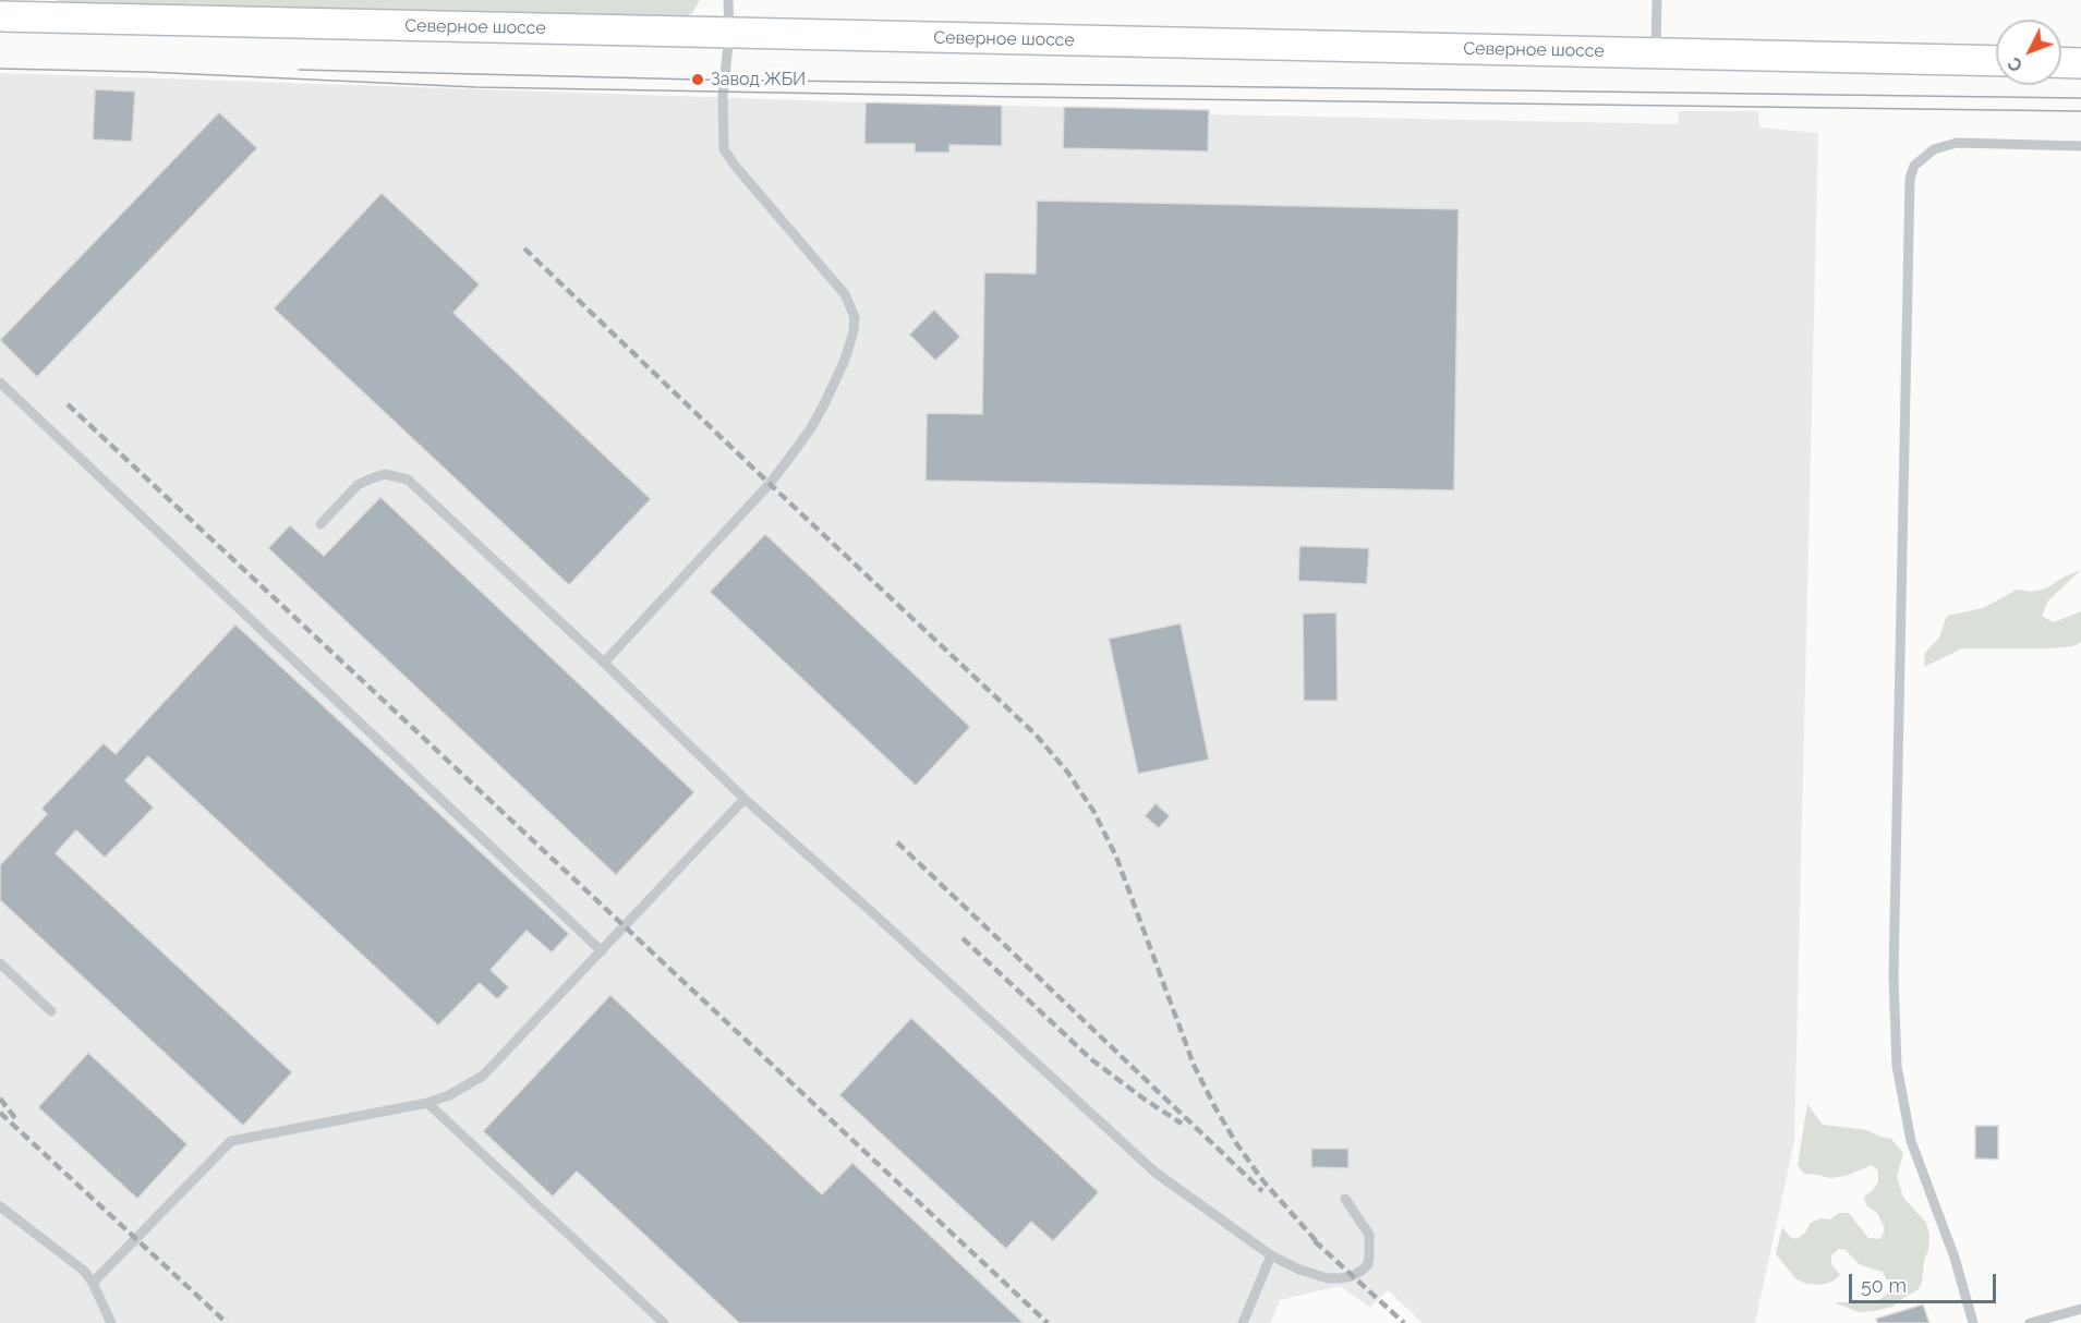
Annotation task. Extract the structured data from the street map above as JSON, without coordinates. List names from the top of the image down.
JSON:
{
  "streets": {
    "main road": ["Северное шоссе"]
  },
  "places": ["Завод ЖБИ"],
  "scale_bar": "50 m",
  "north": "bottom left"
}
